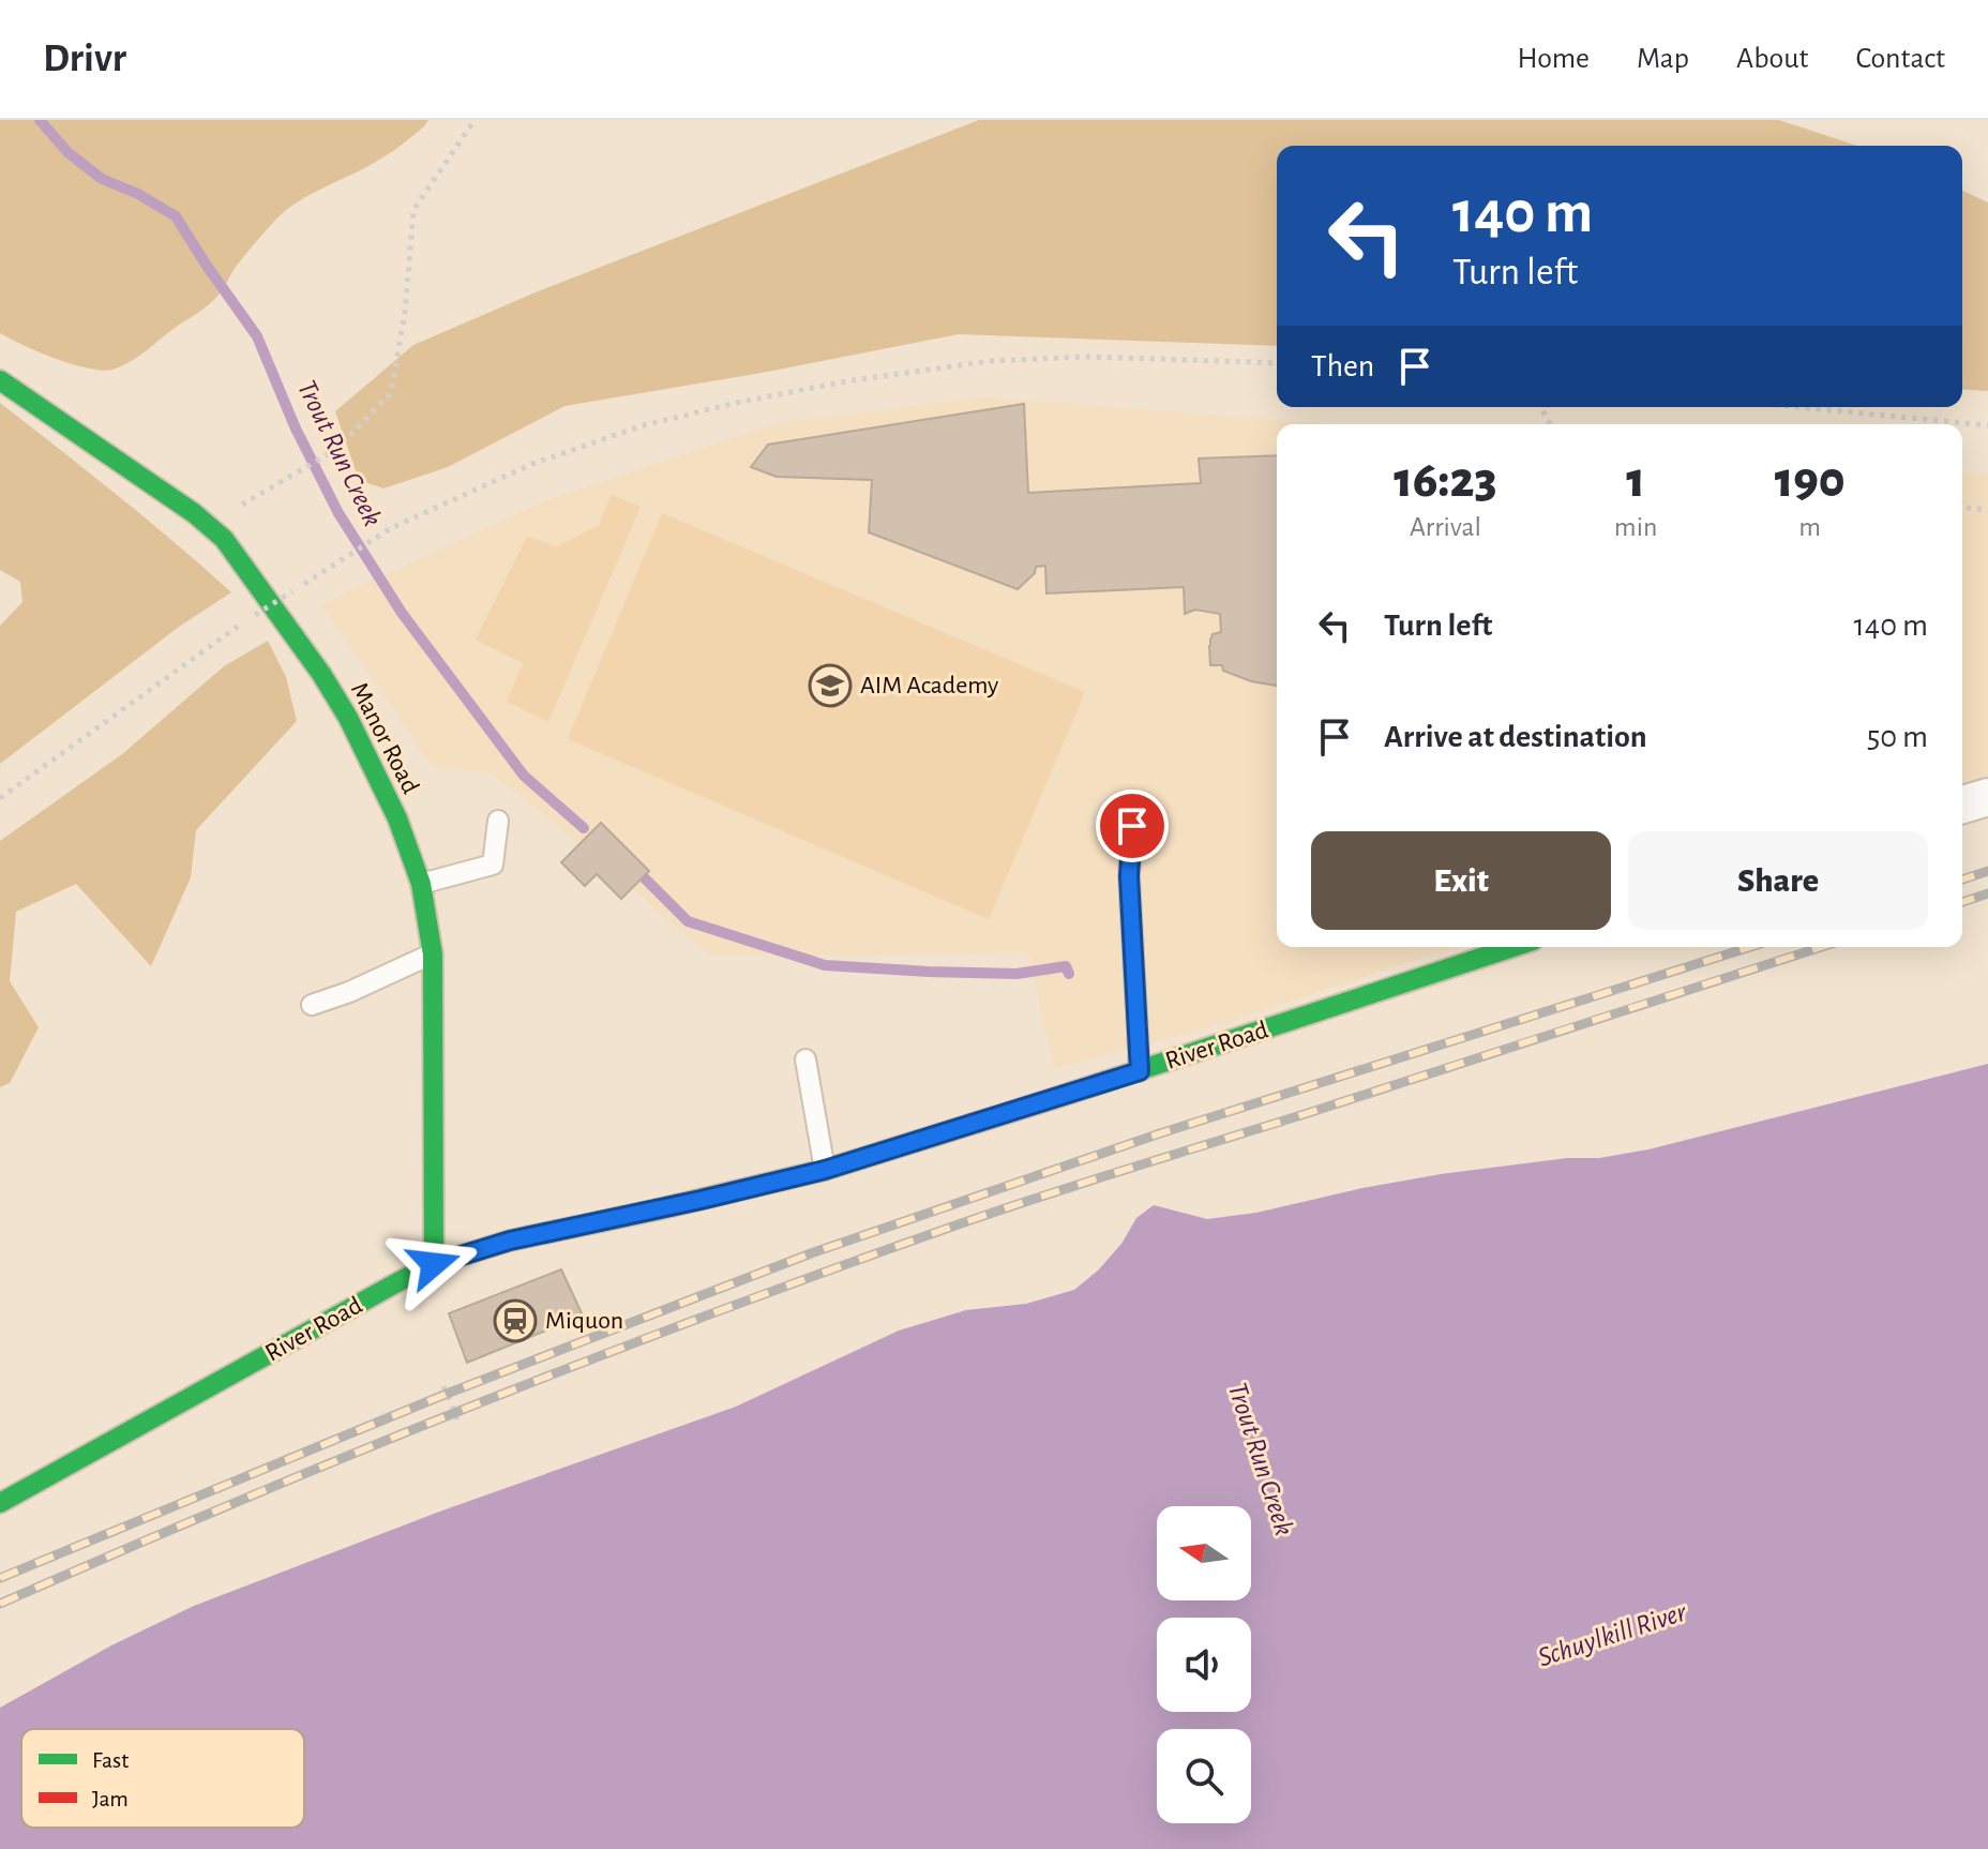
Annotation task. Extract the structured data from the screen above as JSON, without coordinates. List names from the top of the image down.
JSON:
{
  "streets": {
    "street": ["Manor Road", "River Road"]
  },
  "crossings": [
    ["Manor Road", "River Road"]
  ],
  "water": ["Trout Run Creek", "Schuylkill River"],
  "places": {
    "school or university": ["AIM Academy"],
    "station": ["Miquon"]
  },
  "legend": ["Fast", "Jam"],
  "north": "left",
  "page": {
    "header": "Drivr",
    "nav": [
      "Home",
      "Map",
      "About",
      "Contact"
    ],
    "turn": ["140 m", "Turn left"],
    "then": "Then",
    "eta": [
      "16:23",
      "Arrival",
      "1",
      "min",
      "190",
      "m"
    ],
    "list": [
      {
        "name": "Turn left",
        "value": "140 m"
      },
      {
        "name": "Arrive at destination",
        "value": "50 m"
      }
    ],
    "buttons": ["Exit", "Share"]
  }
}
